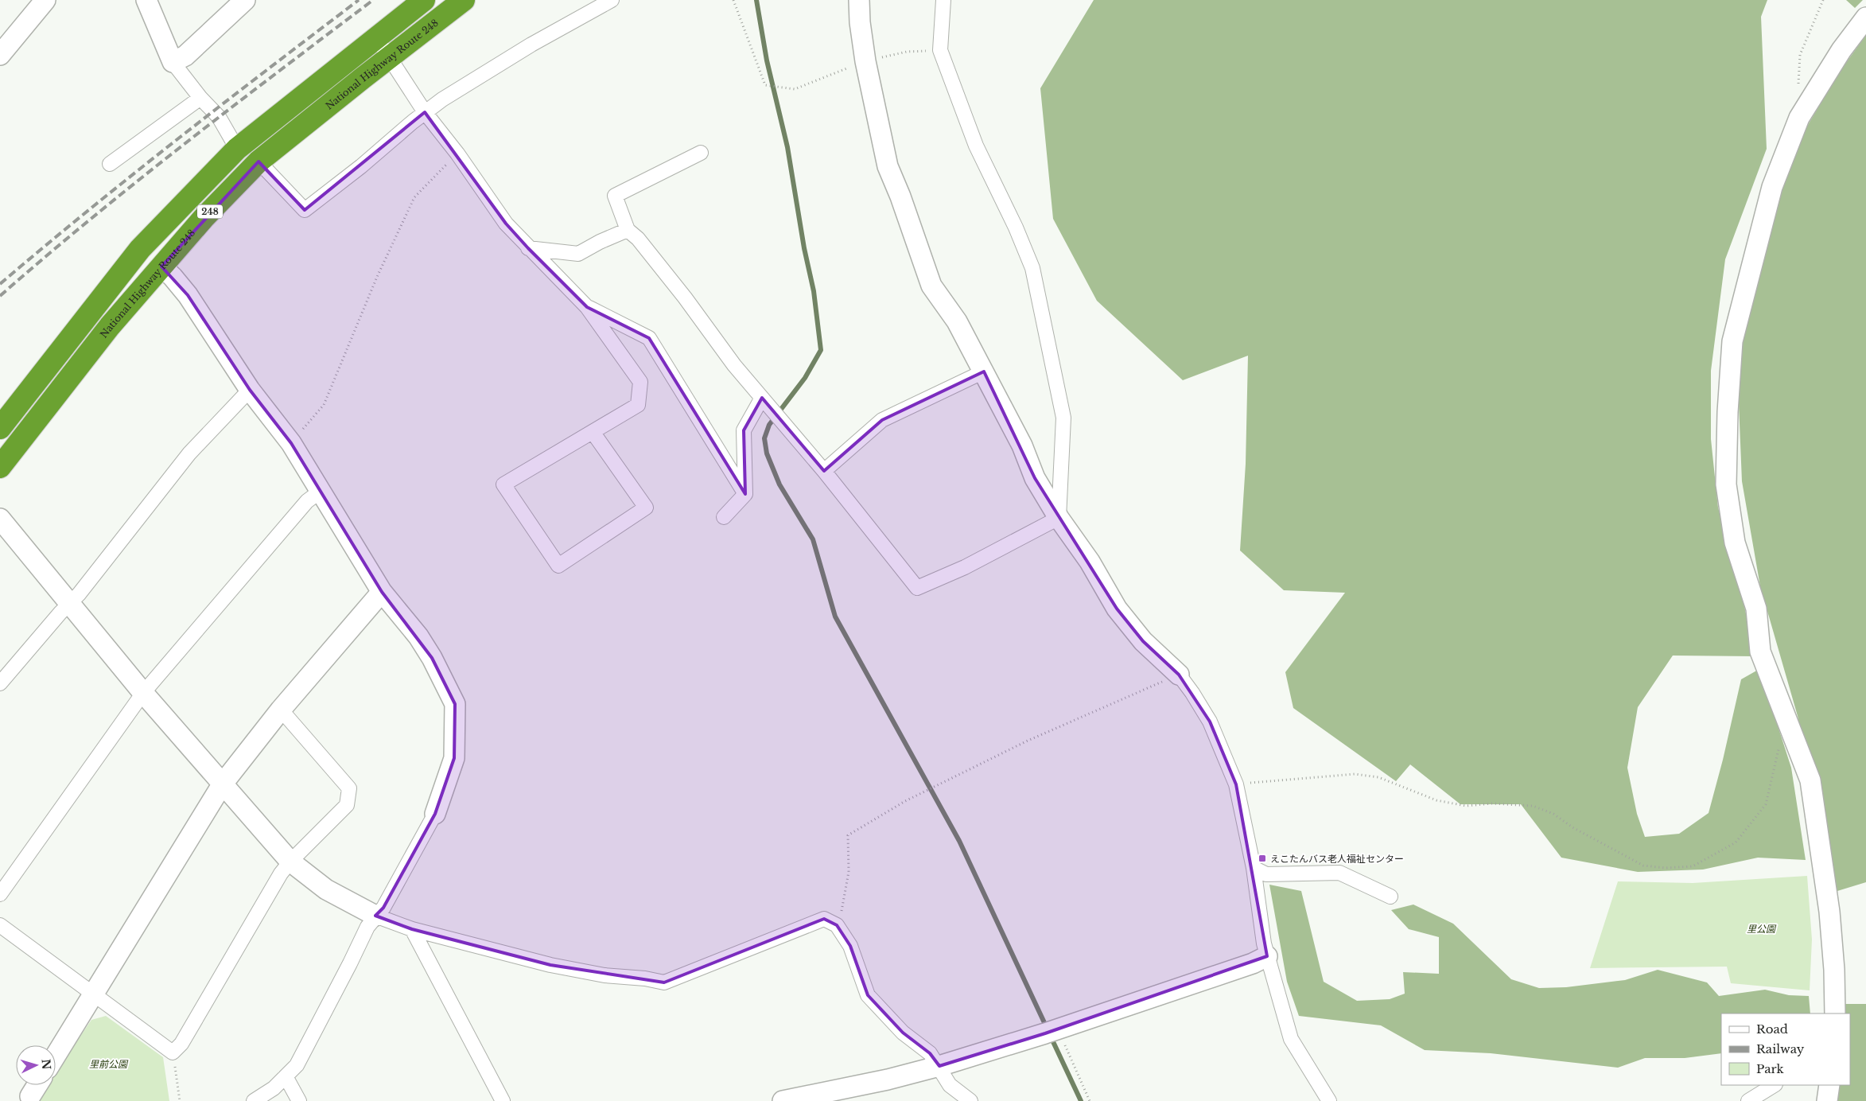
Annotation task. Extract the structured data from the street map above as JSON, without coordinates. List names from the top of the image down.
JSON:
{
  "streets": {
    "highway": ["National Highway Route 248", "248"]
  },
  "parks": ["里公園", "里前公園"],
  "places": {
    "transit": ["えこたんバス老人福祉センター"]
  },
  "legend": ["Road", "Railway", "Park"],
  "north": "right"
}
